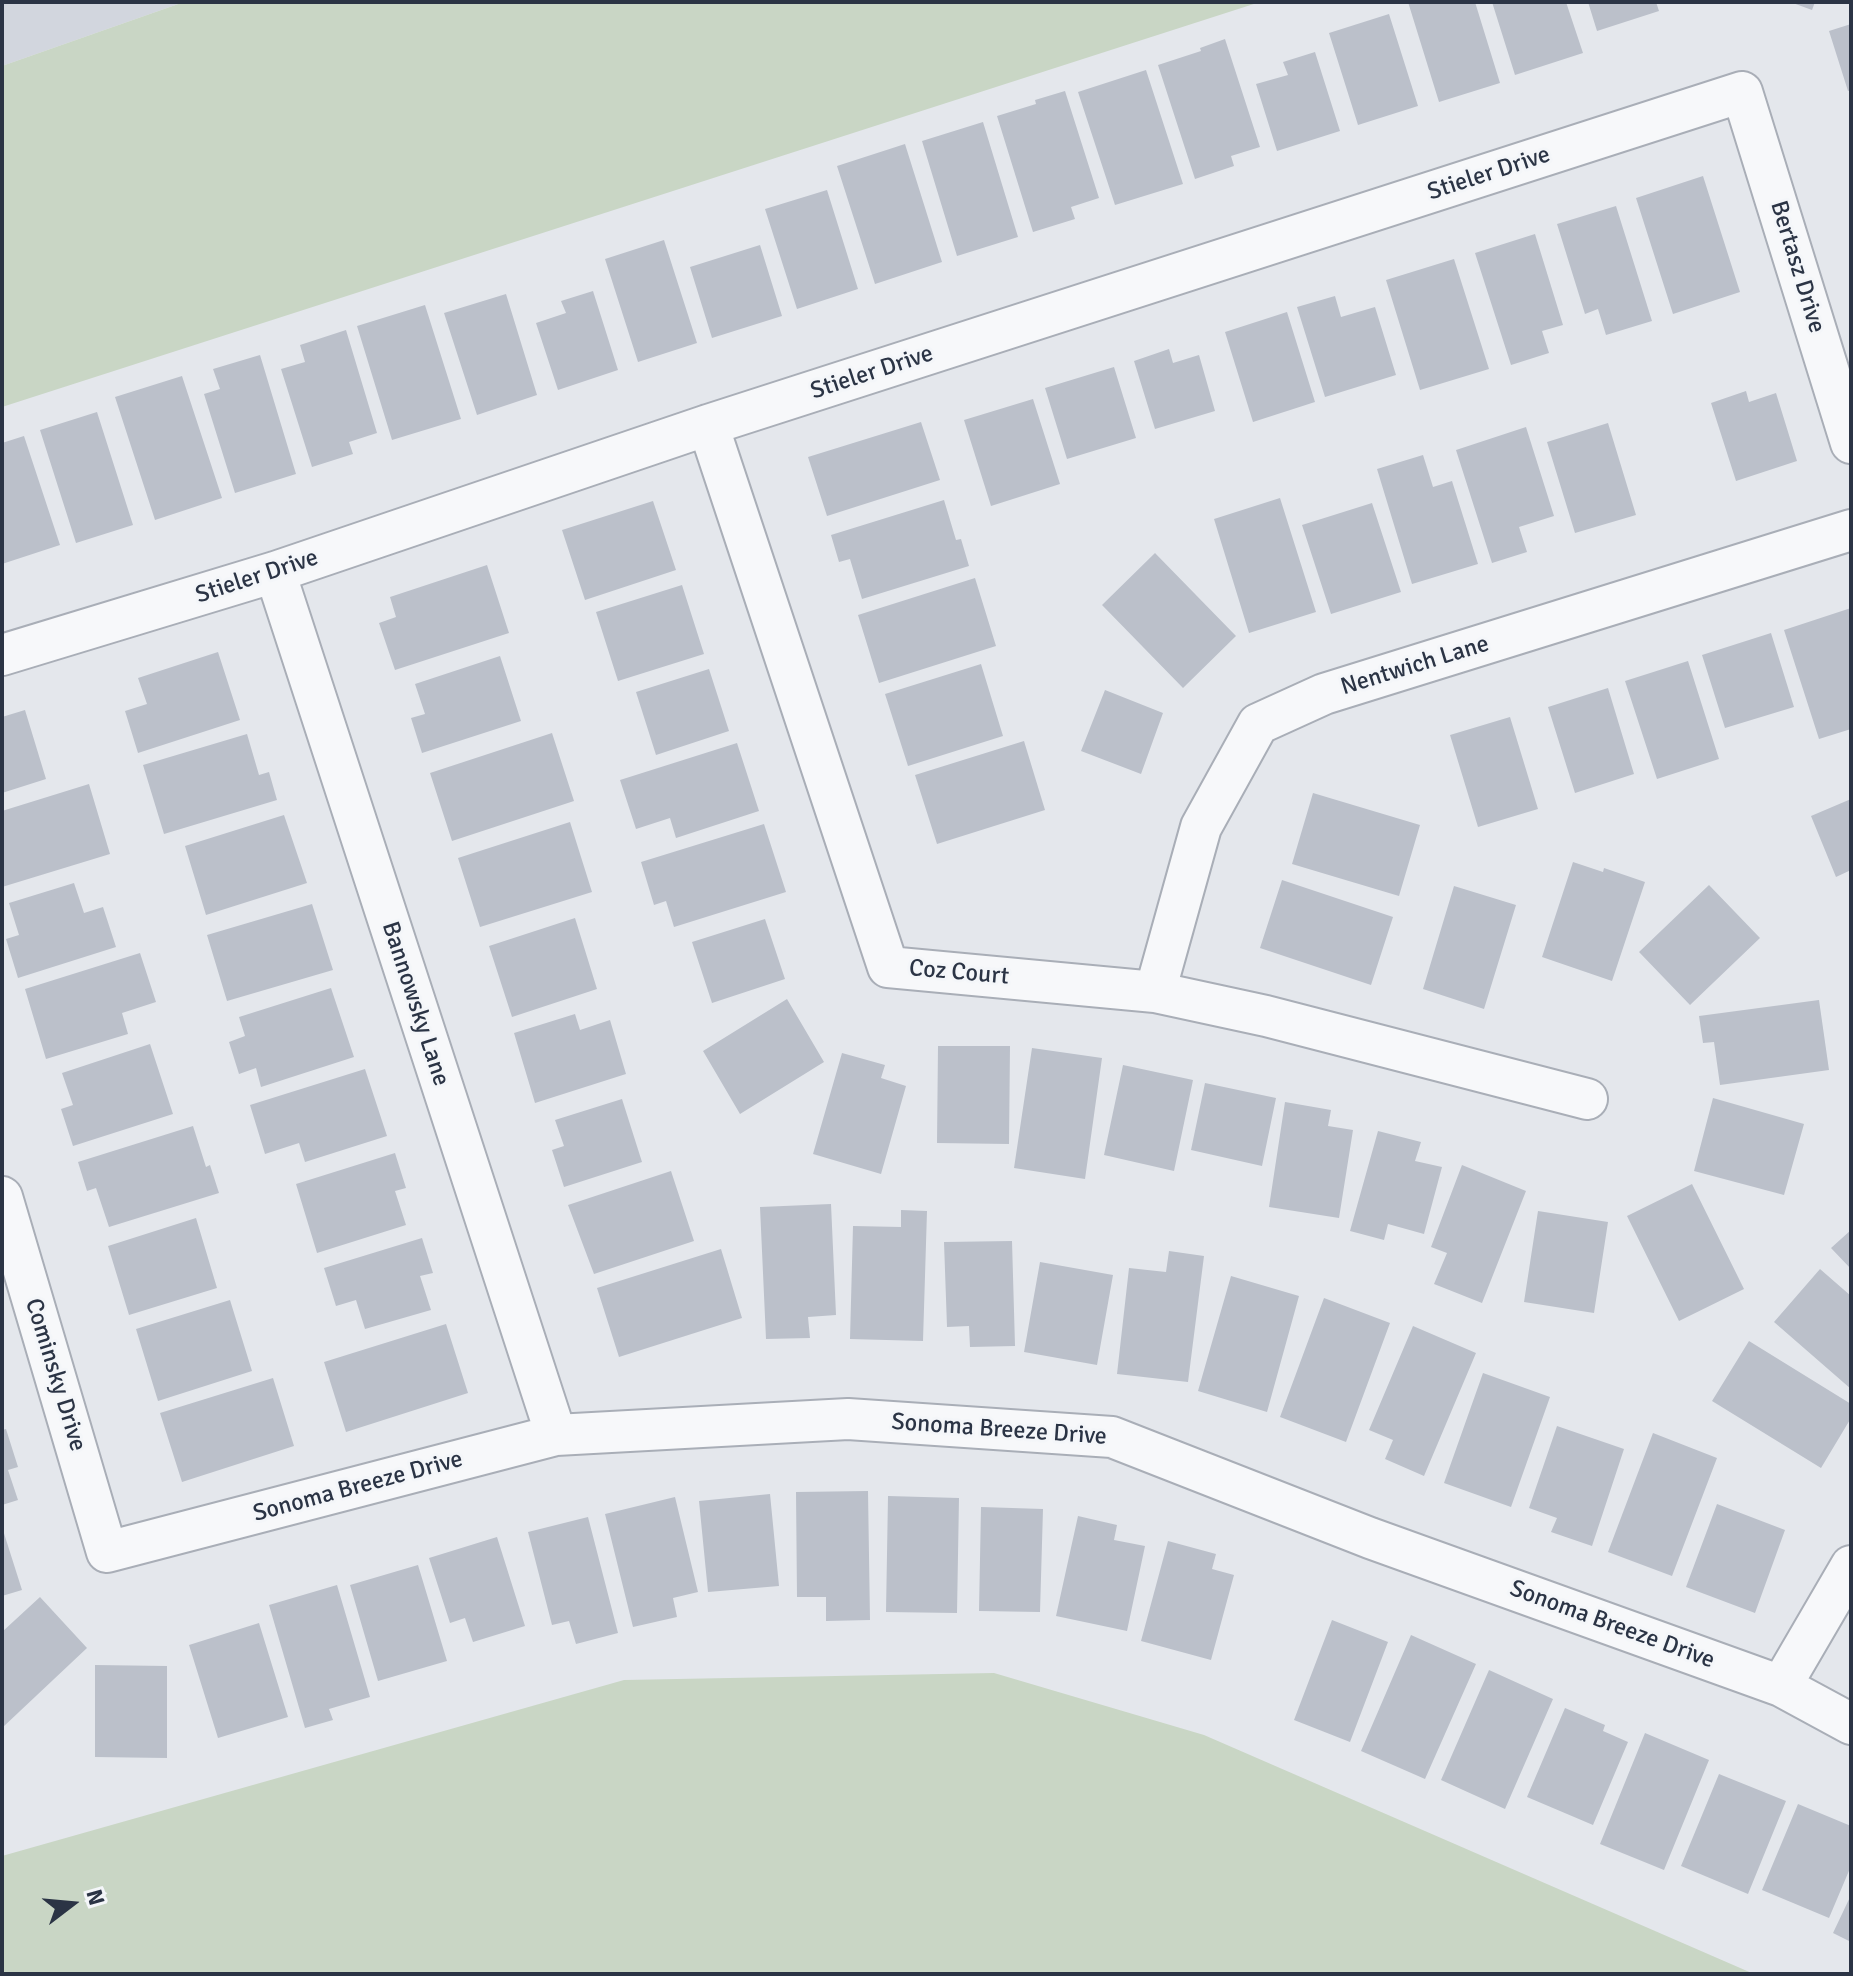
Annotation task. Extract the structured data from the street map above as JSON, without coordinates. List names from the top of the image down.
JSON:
{
  "streets": {
    "street": [
      "Stieler Drive",
      "Bertasz Drive",
      "Nentwich Lane",
      "Coz Court",
      "Bannowsky Lane",
      "Cominsky Drive",
      "Sonoma Breeze Drive"
    ]
  },
  "crossings": [
    ["Stieler Drive", "Bertasz Drive"],
    ["Stieler Drive", "Coz Court"],
    ["Stieler Drive", "Bannowsky Lane"],
    ["Nentwich Lane", "Coz Court"],
    ["Bannowsky Lane", "Sonoma Breeze Drive"],
    ["Cominsky Drive", "Sonoma Breeze Drive"]
  ],
  "north": "right"
}
